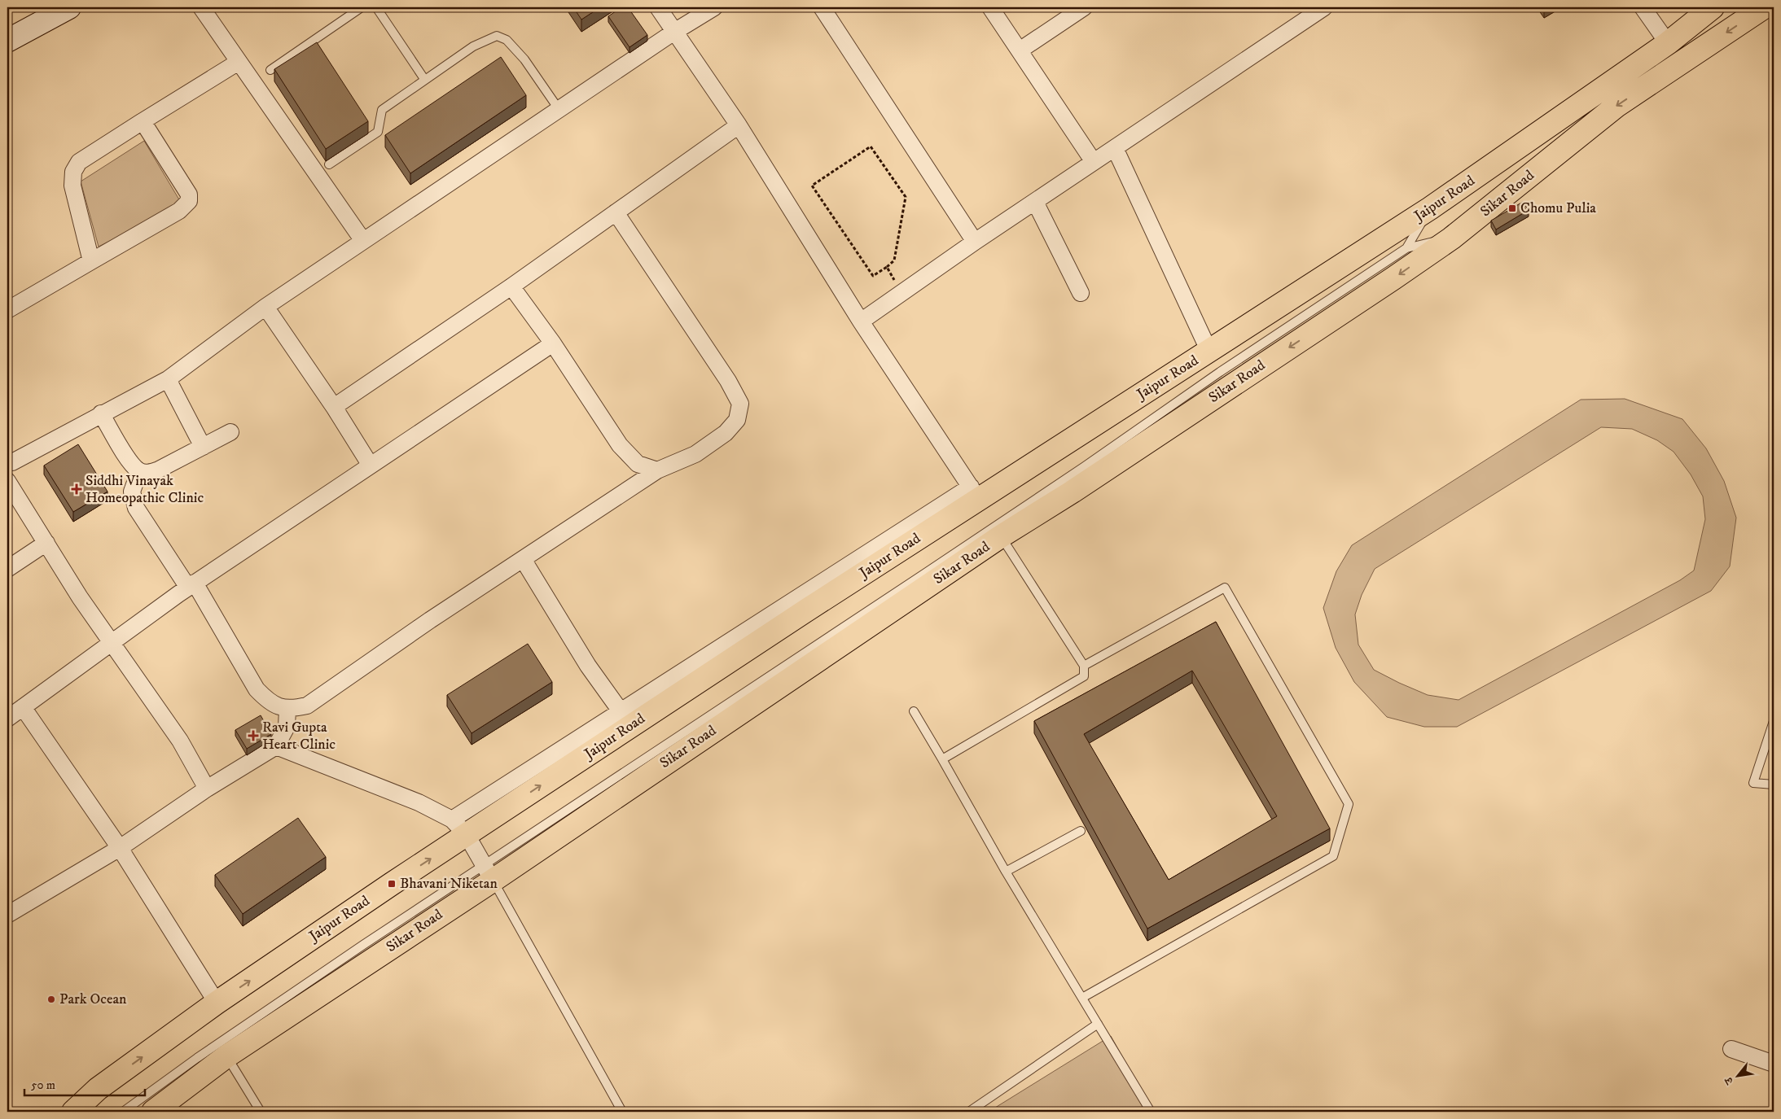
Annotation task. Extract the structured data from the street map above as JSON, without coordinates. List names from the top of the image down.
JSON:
{
  "streets": {
    "main road": ["Sikar Road", "Jaipur Road"]
  },
  "one_way": ["Sikar Road"],
  "places": {
    "transit": ["Chomu Pulia", "Bhavani Niketan"],
    "health": ["Siddhi Vinayak Homeopathic Clinic", "Ravi Gupta Heart Clinic"],
    "other": ["Park Ocean"]
  },
  "scale_bar": "50 m",
  "north": "bottom left"
}
